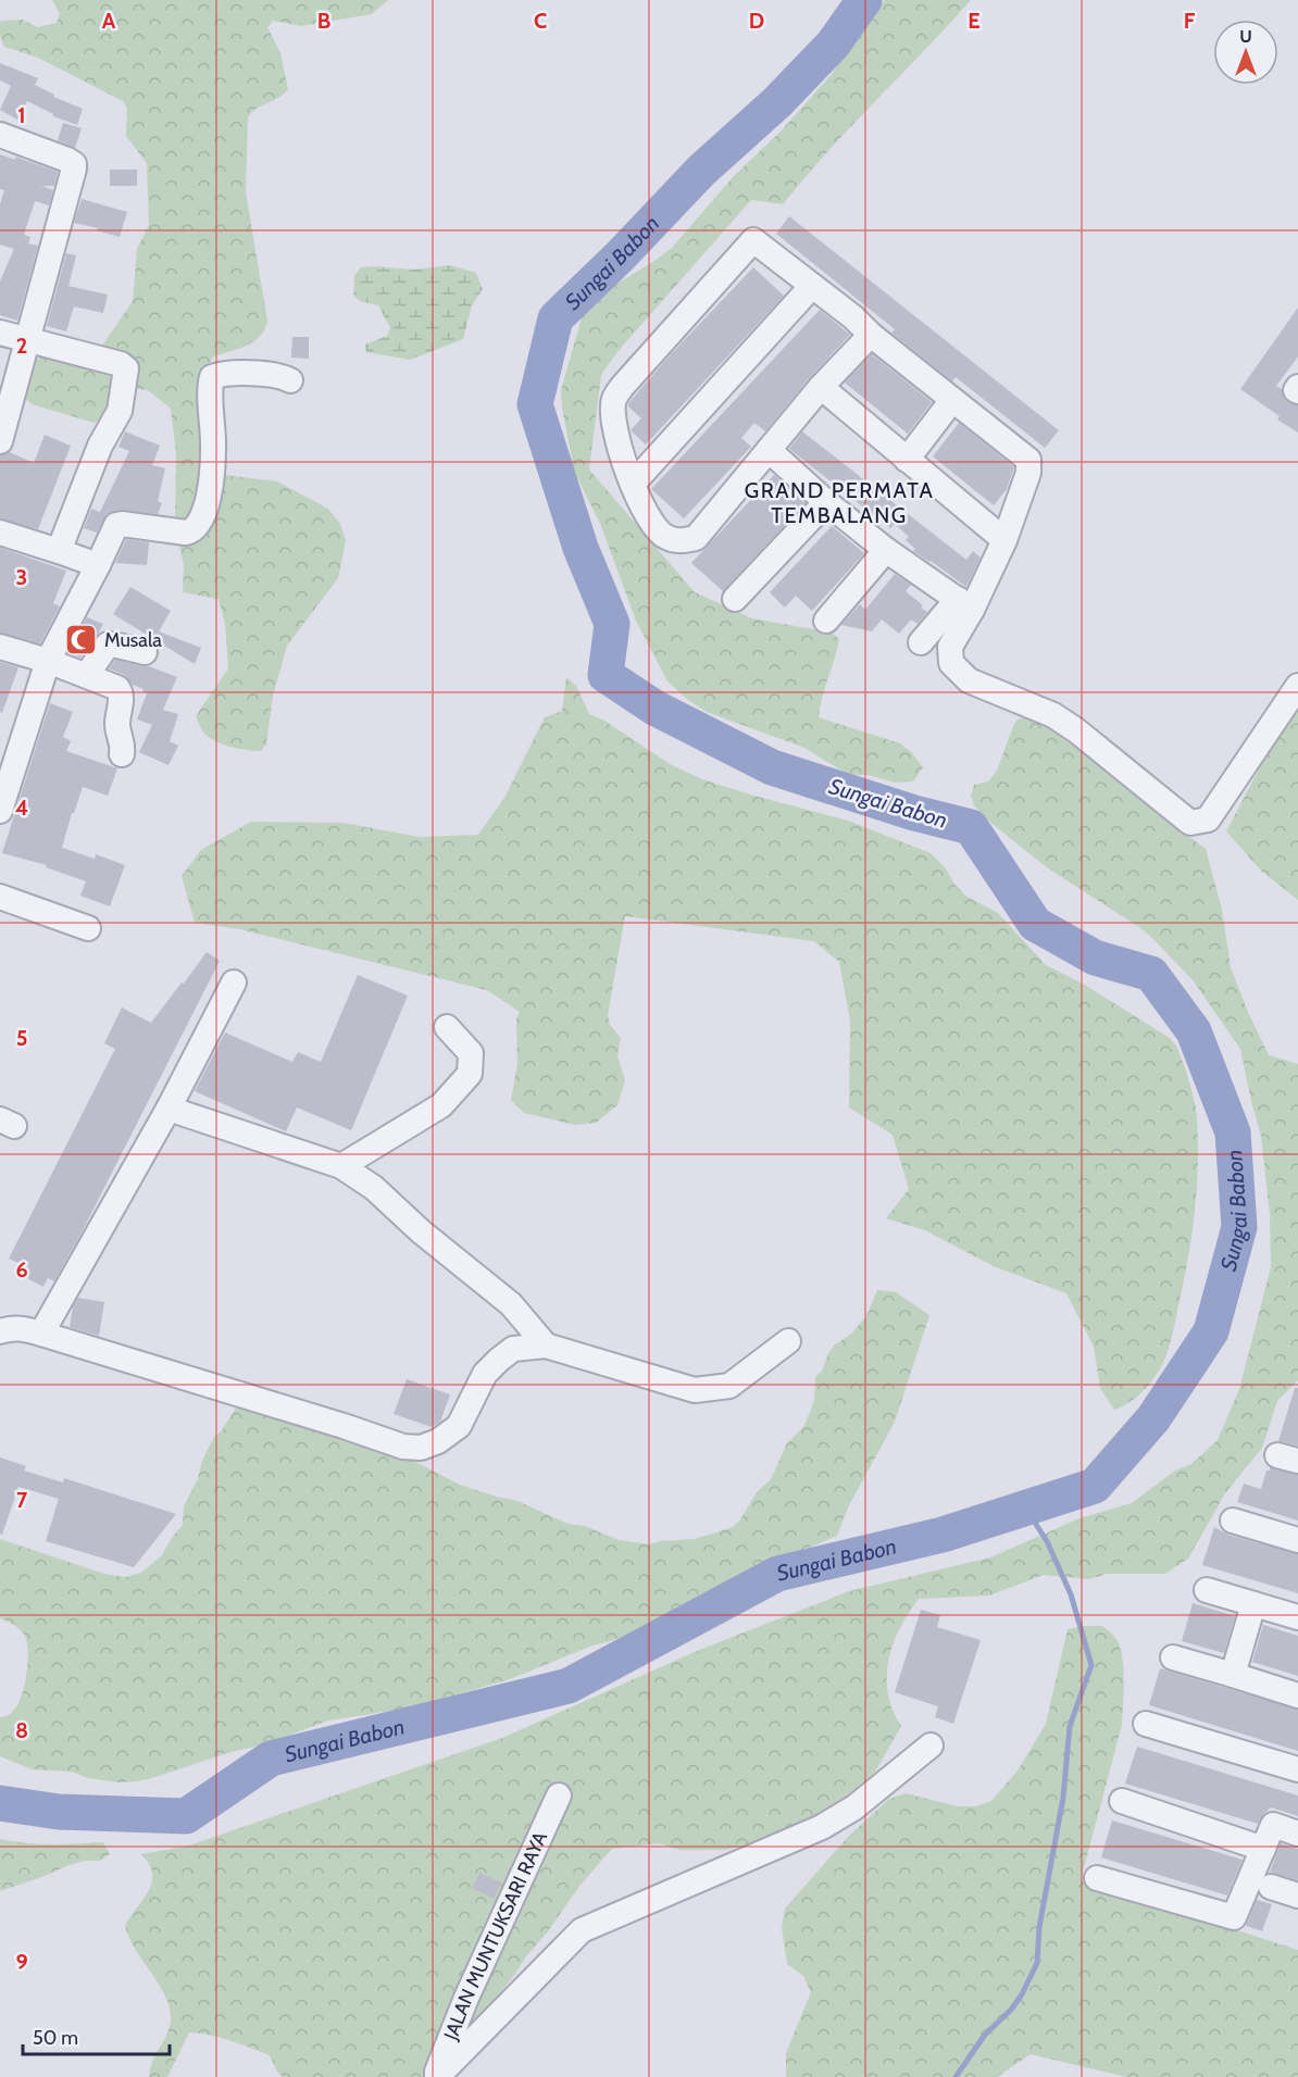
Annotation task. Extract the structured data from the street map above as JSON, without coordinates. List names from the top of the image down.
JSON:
{
  "streets": {
    "street": ["JALAN MUNTUKSARI RAYA"]
  },
  "districts": ["GRAND PERMATA TEMBALANG"],
  "water": ["Sungai Babon"],
  "places": {
    "mosque": ["Musala"]
  },
  "scale_bar": "50 m",
  "north": "top",
  "grid": {
    "columns": [
      "A",
      "B",
      "C",
      "D",
      "E",
      "F"
    ],
    "rows": [
      "1",
      "2",
      "3",
      "4",
      "5",
      "6",
      "7",
      "8",
      "9"
    ]
  }
}
